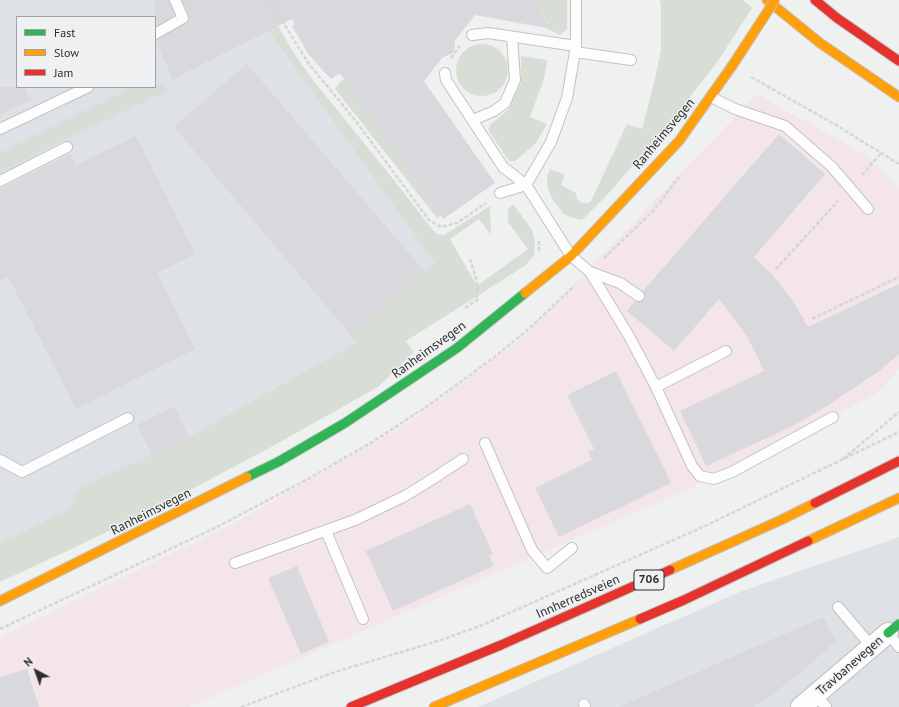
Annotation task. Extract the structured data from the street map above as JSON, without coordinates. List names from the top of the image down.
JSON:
{
  "streets": {
    "main road": ["Ranheimsvegen", "706", "Innherredsveien"],
    "street": ["Travbanevegen"]
  },
  "legend": ["Fast", "Slow", "Jam"],
  "north": "top left"
}
